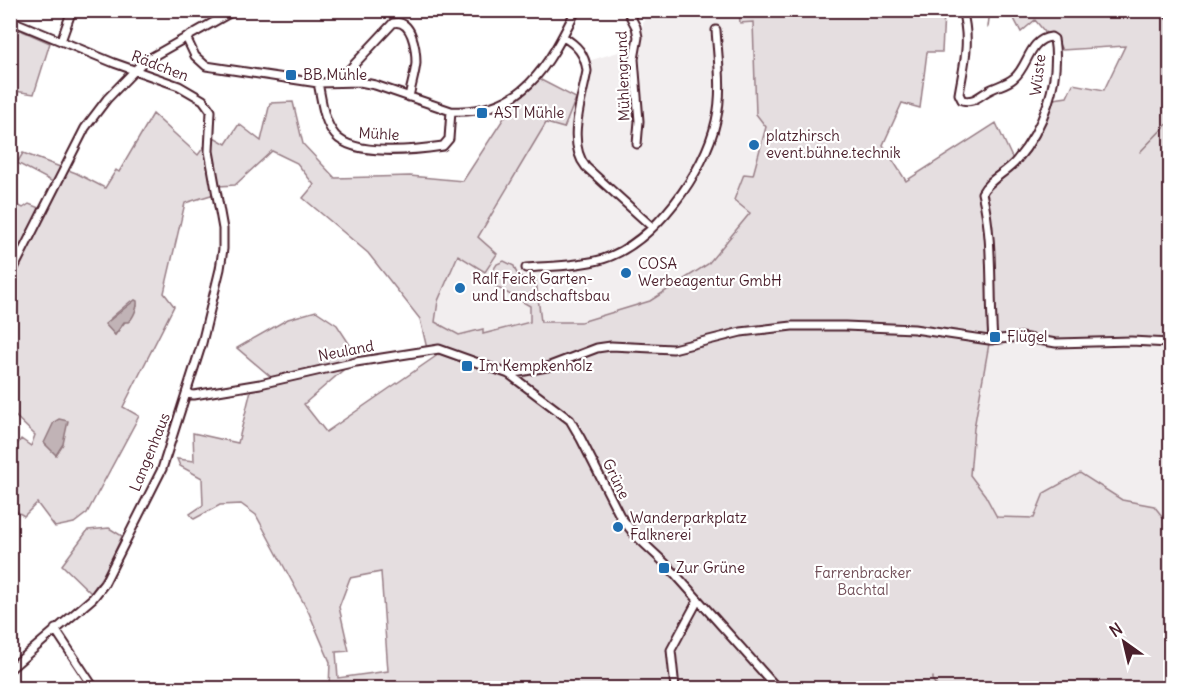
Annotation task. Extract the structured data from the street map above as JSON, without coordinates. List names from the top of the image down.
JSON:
{
  "streets": {
    "street": [
      "Rädchen",
      "Wüste",
      "Mühlengrund",
      "Mühle",
      "Neuland",
      "Langenhaus",
      "Grüne"
    ]
  },
  "crossings": [
    ["Rädchen", "Langenhaus"],
    ["Neuland", "Langenhaus"],
    ["Neuland", "Grüne"]
  ],
  "parks": ["Farrenbracker Bachtal"],
  "places": {
    "transit": [
      "BB Mühle",
      "AST Mühle",
      "Flügel",
      "Im Kempkenholz",
      "Zur Grüne"
    ],
    "other": [
      "platzhirsch event.bühne.technik",
      "COSA Werbeagentur GmbH",
      "Ralf Feick Garten- und Landschaftsbau",
      "Wanderparkplatz Falknerei"
    ]
  },
  "north": "top left"
}
